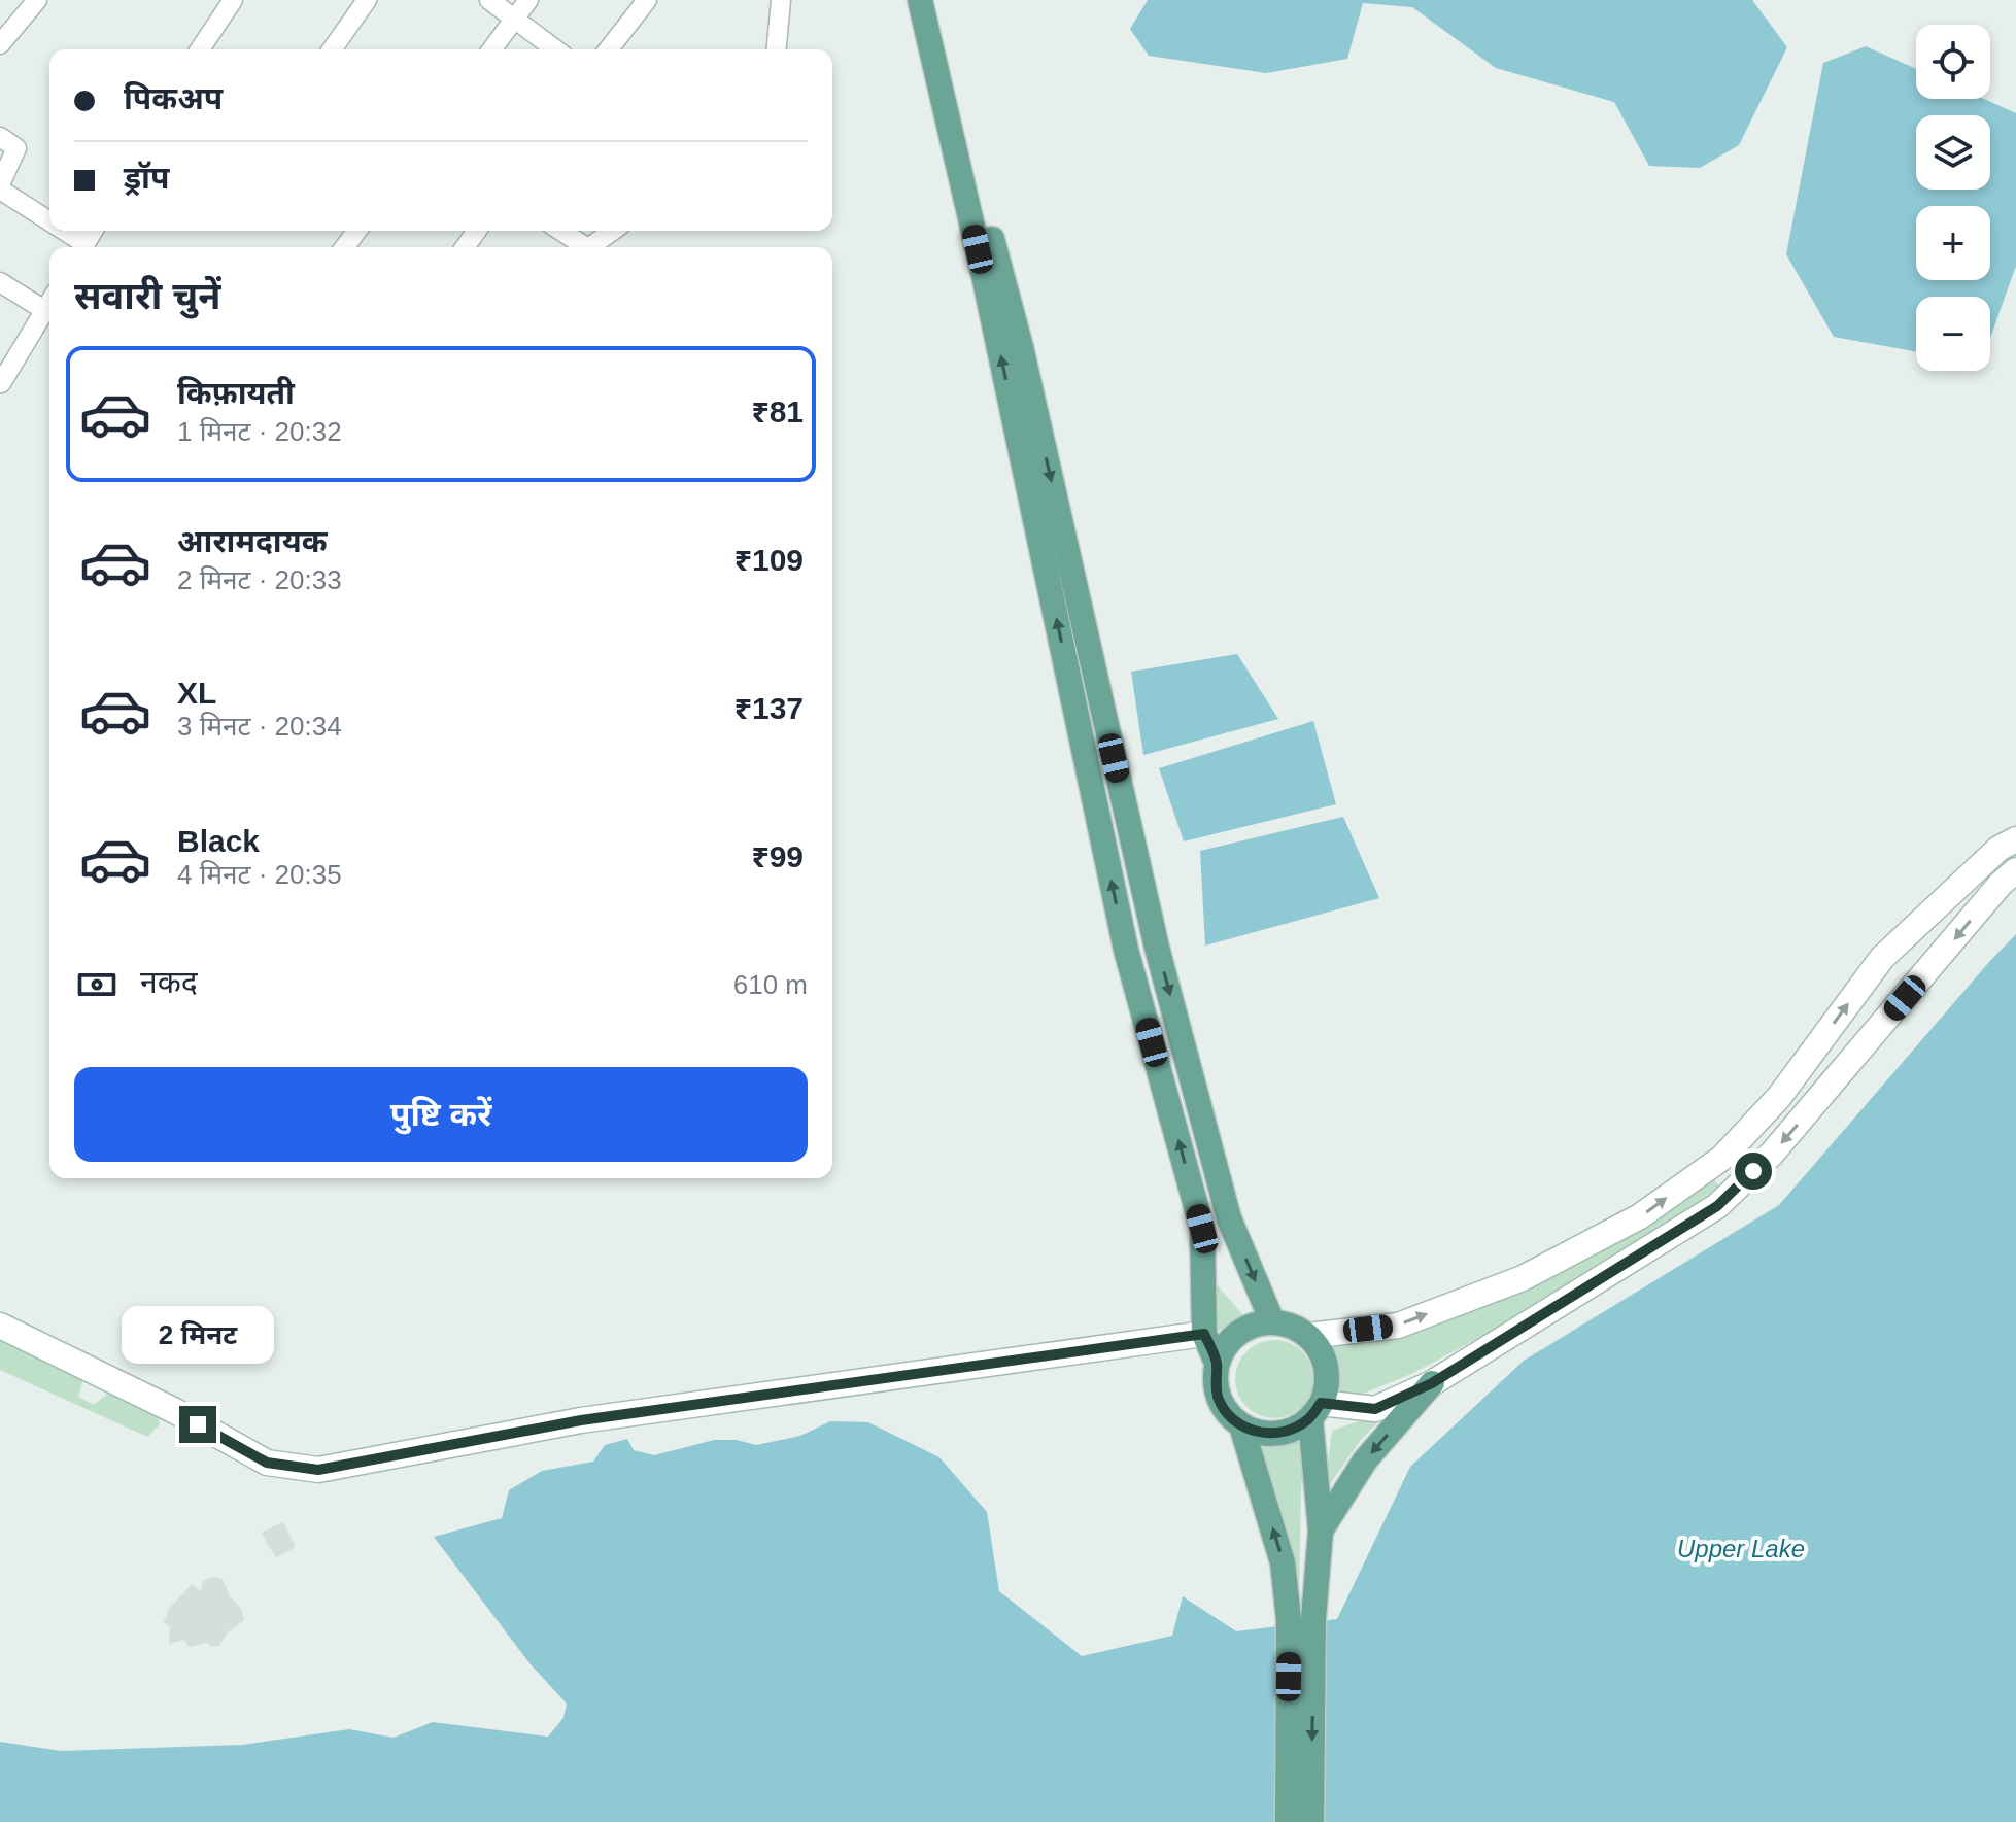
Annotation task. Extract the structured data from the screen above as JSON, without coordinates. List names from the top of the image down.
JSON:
{
  "water": ["Upper Lake"],
  "page": {
    "map_buttons": ["+", "−"],
    "banner": ["पिकअप", "ड्रॉप"],
    "heading": "सवारी चुनें",
    "list": [
      {
        "name": "किफ़ायती",
        "note": "1 मिनट · 20:32",
        "value": "₹81"
      },
      {
        "name": "आरामदायक",
        "note": "2 मिनट · 20:33",
        "value": "₹109"
      },
      {
        "name": "XL",
        "note": "3 मिनट · 20:34",
        "value": "₹137"
      },
      {
        "name": "Black",
        "note": "4 मिनट · 20:35",
        "value": "₹99"
      }
    ],
    "pay": ["नकद", "610 m"],
    "buttons": "पुष्टि करें",
    "bubble": "2 मिनट"
  }
}
